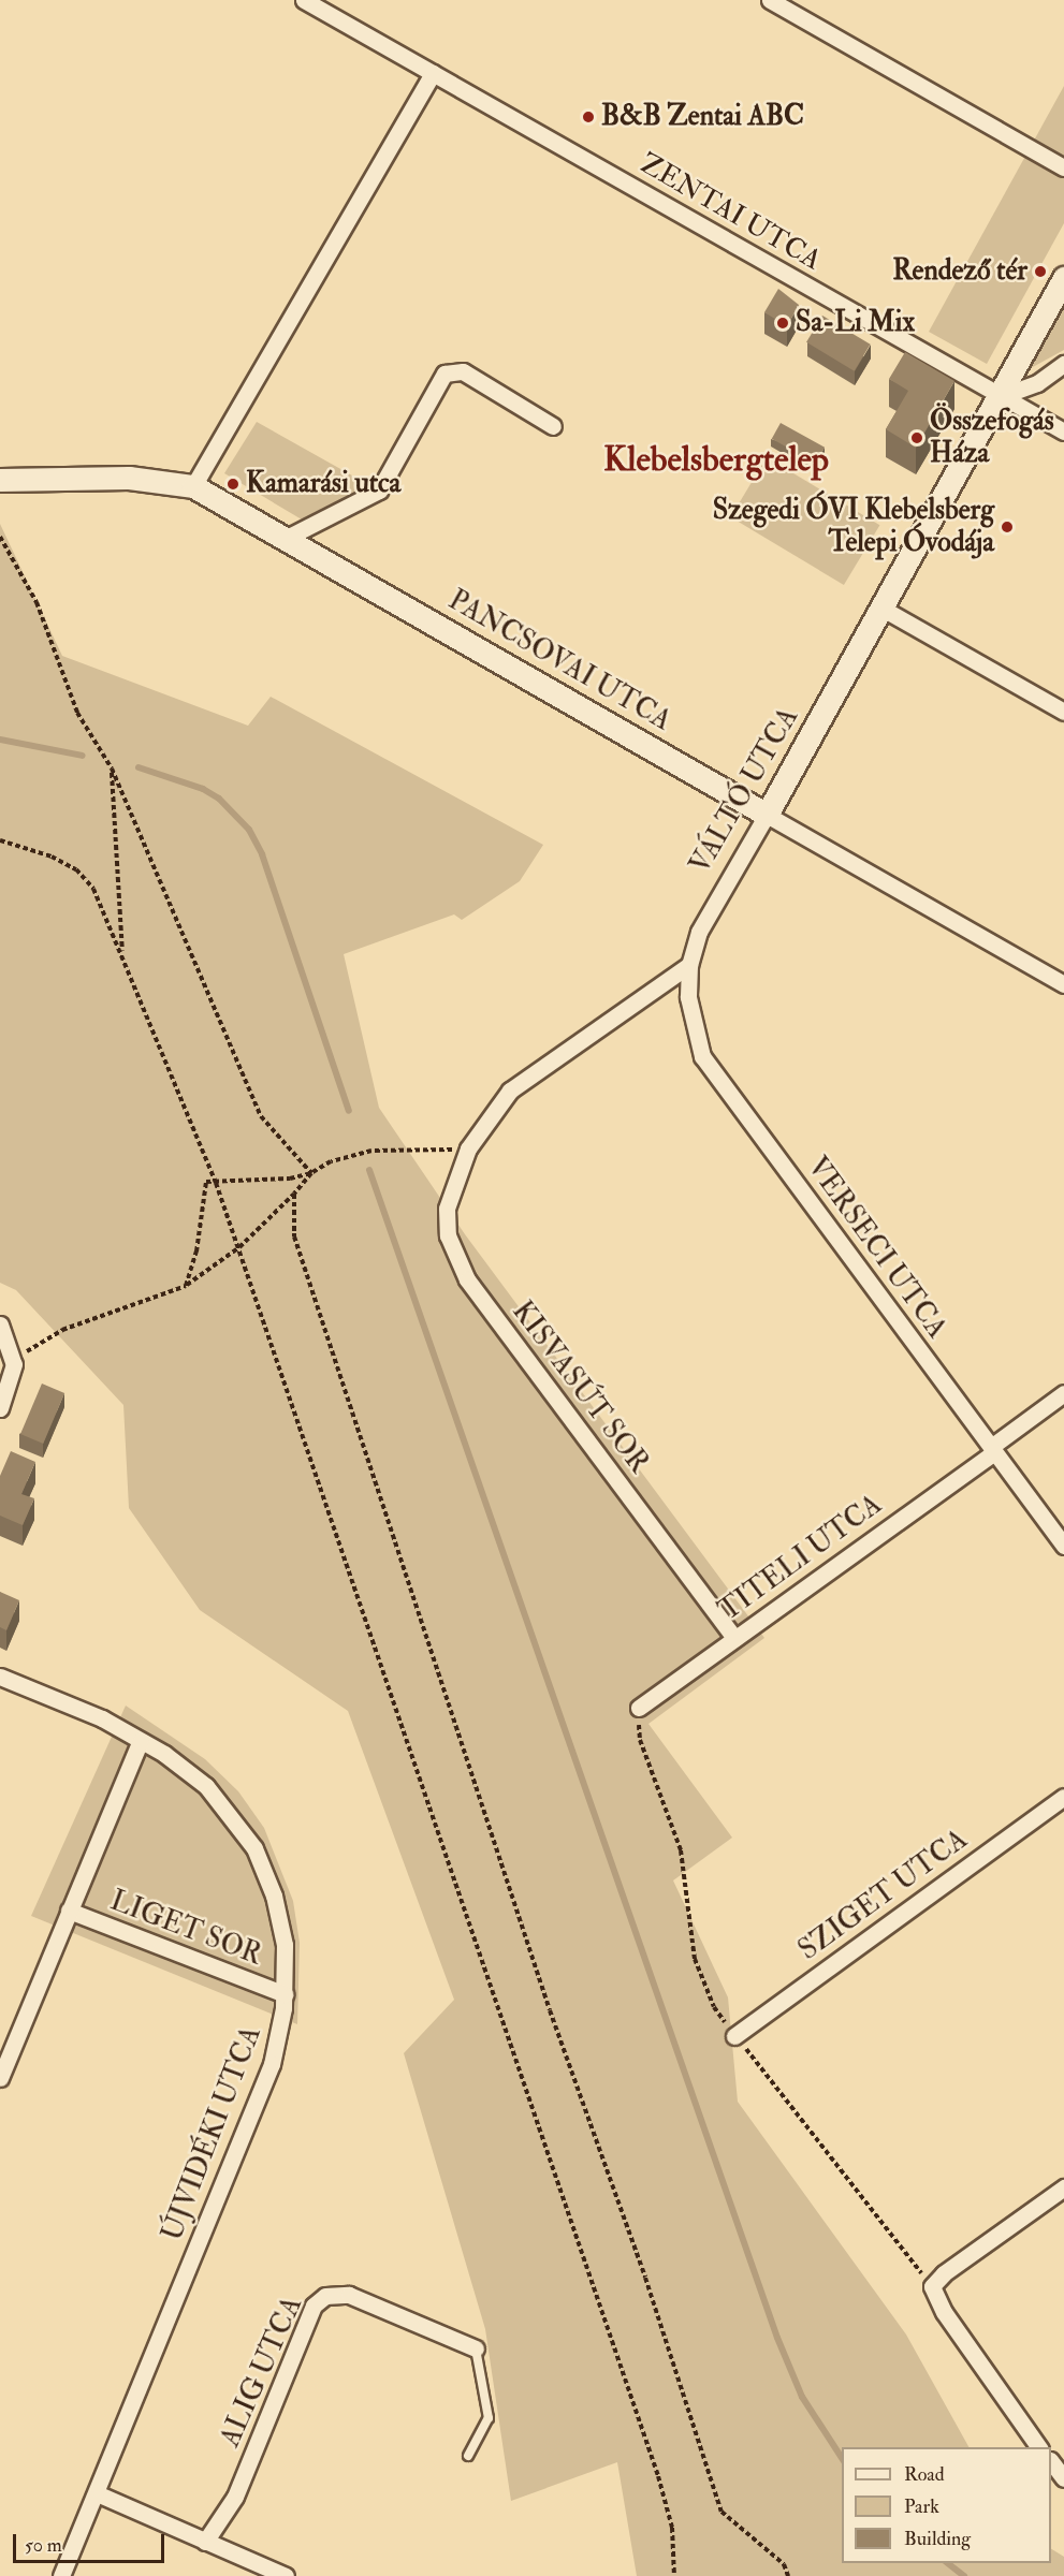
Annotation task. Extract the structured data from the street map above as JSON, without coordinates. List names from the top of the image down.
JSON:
{
  "streets": {
    "street": [
      "ZENTAI UTCA",
      "PANCSOVAI UTCA",
      "VÁLTÓ UTCA",
      "VERSECI UTCA",
      "KISVASÚT SOR",
      "TITELI UTCA",
      "SZIGET UTCA",
      "LIGET SOR",
      "ÚJVIDÉKI UTCA",
      "ALIG UTCA"
    ]
  },
  "crossings": [
    ["ZENTAI UTCA", "VÁLTÓ UTCA"],
    ["PANCSOVAI UTCA", "VÁLTÓ UTCA"],
    ["VÁLTÓ UTCA", "VERSECI UTCA"],
    ["VERSECI UTCA", "TITELI UTCA"],
    ["KISVASÚT SOR", "TITELI UTCA"],
    ["LIGET SOR", "ÚJVIDÉKI UTCA"]
  ],
  "districts": ["Klebelsbergtelep"],
  "places": [
    "B&B Zentai ABC",
    "Rendező tér",
    "Sa-Li Mix",
    "Összefogás Háza",
    "Kamarási utca",
    "Szegedi ÓVI Klebelsberg Telepi Óvodája"
  ],
  "legend": ["Road", "Park", "Building"],
  "scale_bar": "50 m"
}
